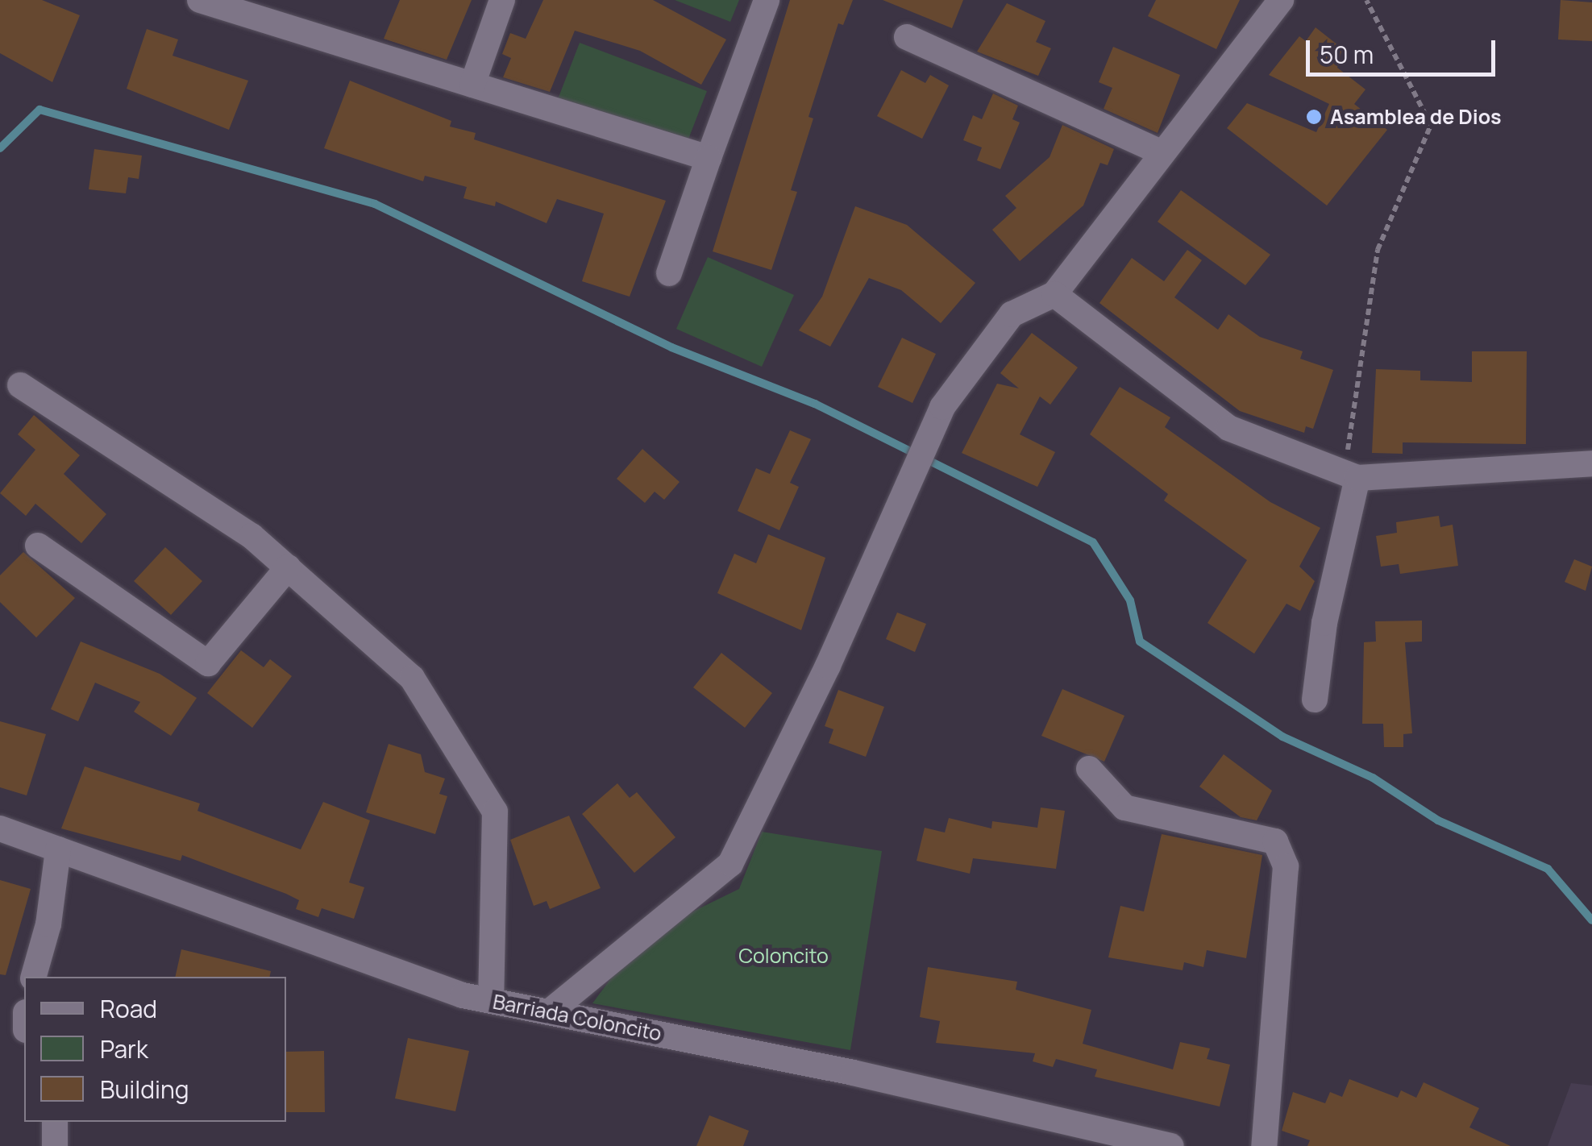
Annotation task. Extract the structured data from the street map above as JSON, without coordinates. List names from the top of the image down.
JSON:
{
  "streets": {
    "street": ["Barriada Coloncito"]
  },
  "parks": ["Coloncito"],
  "places": ["Asamblea de Dios"],
  "legend": ["Road", "Park", "Building"],
  "scale_bar": "50 m"
}
